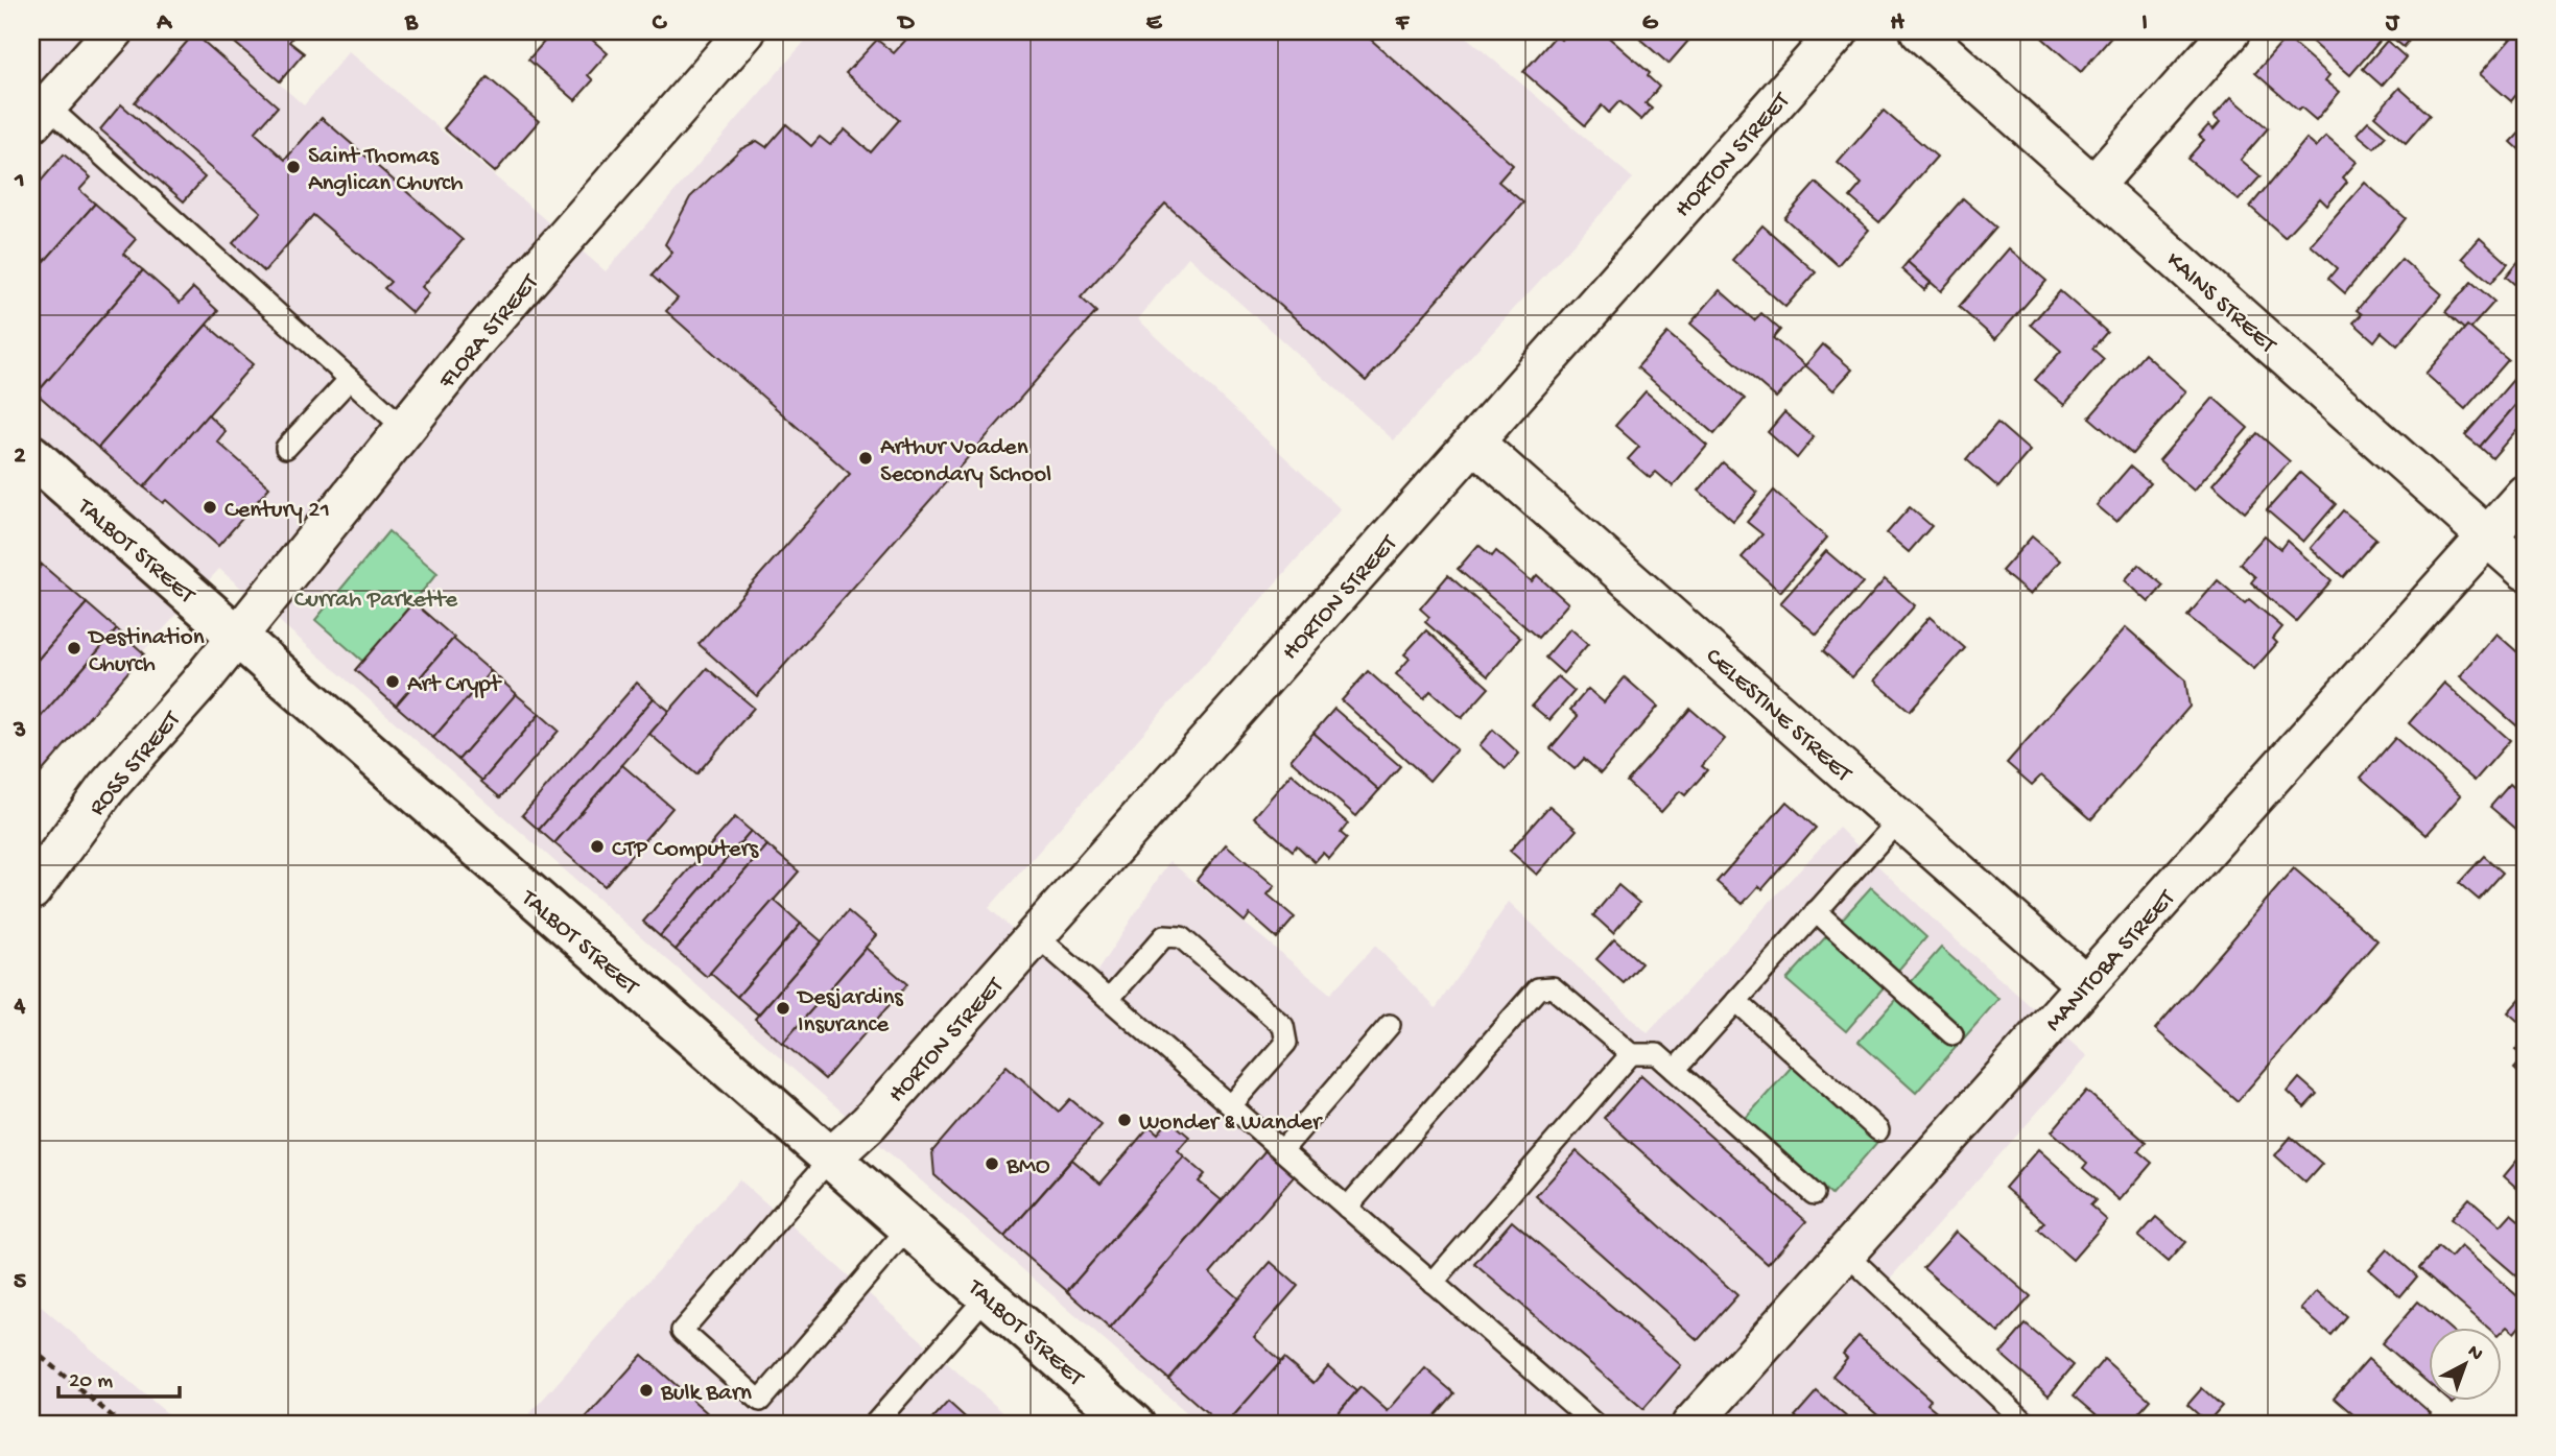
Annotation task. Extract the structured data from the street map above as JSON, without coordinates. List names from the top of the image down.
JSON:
{
  "streets": {
    "main road": ["TALBOT STREET"],
    "street": [
      "HORTON STREET",
      "KAINS STREET",
      "FLORA STREET",
      "CELESTINE STREET",
      "ROSS STREET",
      "MANITOBA STREET"
    ]
  },
  "crossings": [
    ["HORTON STREET", "TALBOT STREET"],
    ["HORTON STREET", "CELESTINE STREET"],
    ["KAINS STREET", "MANITOBA STREET"],
    ["FLORA STREET", "TALBOT STREET"],
    ["FLORA STREET", "ROSS STREET"],
    ["TALBOT STREET", "ROSS STREET"],
    ["CELESTINE STREET", "MANITOBA STREET"]
  ],
  "parks": ["Currah Parkette"],
  "places": [
    "Saint Thomas Anglican Church",
    "Arthur Voaden Secondary School",
    "Century 21",
    "Destination Church",
    "Art Crypt",
    "CTP Computers",
    "Desjardins Insurance",
    "Wonder & Wander",
    "BMO",
    "Bulk Barn"
  ],
  "scale_bar": "20 m",
  "north": "top right",
  "grid": {
    "columns": [
      "A",
      "B",
      "C",
      "D",
      "E",
      "F",
      "G",
      "H",
      "I",
      "J"
    ],
    "rows": [
      "1",
      "2",
      "3",
      "4",
      "5"
    ]
  }
}
